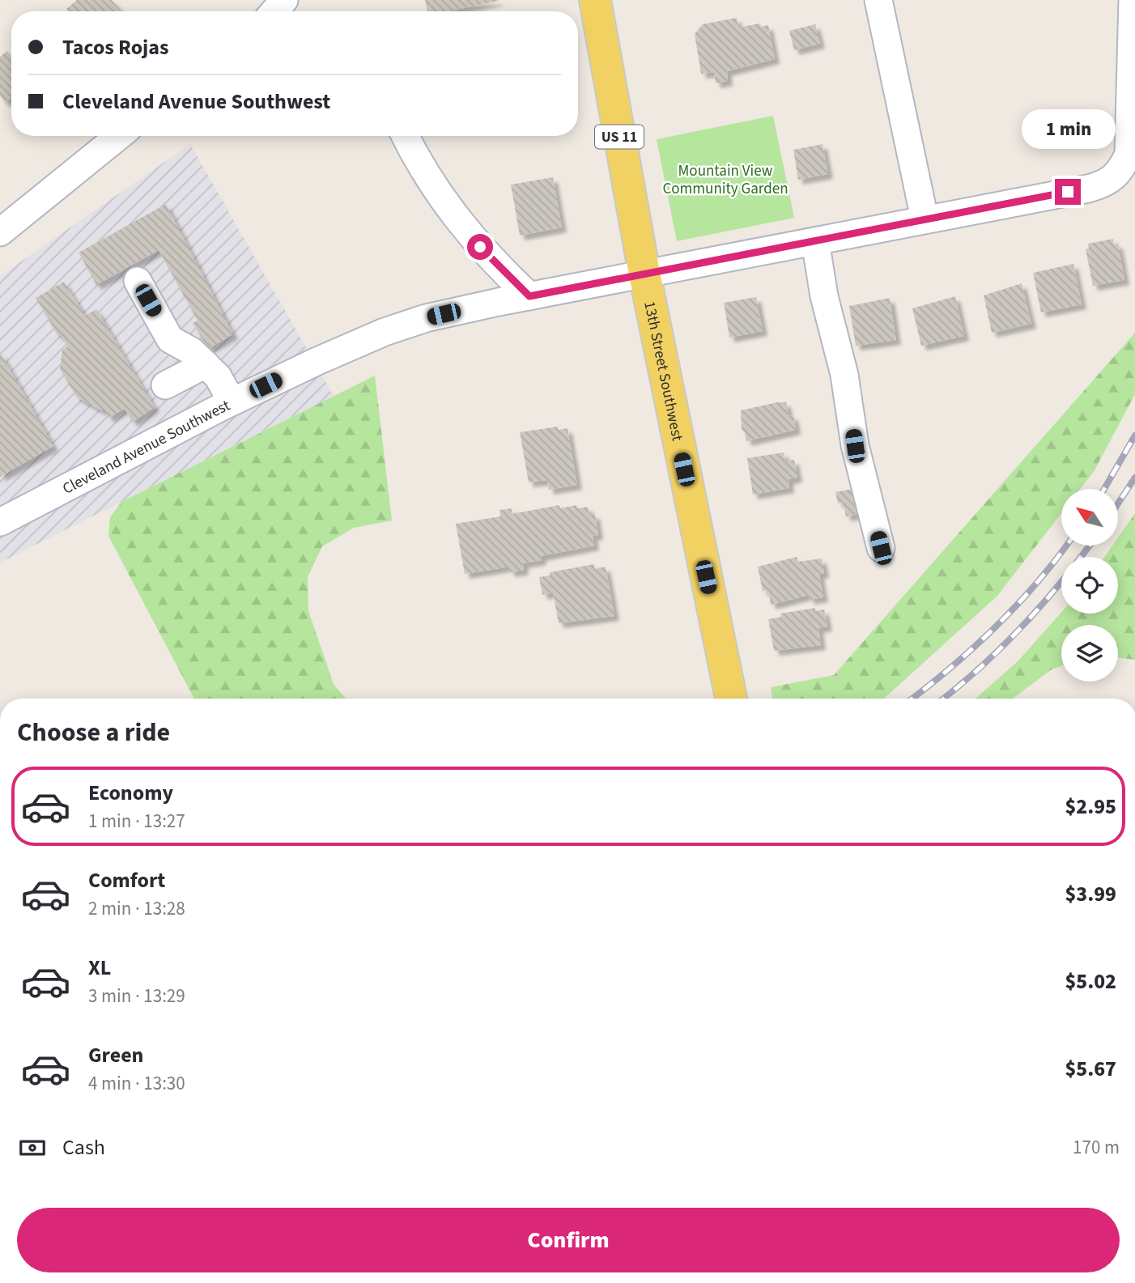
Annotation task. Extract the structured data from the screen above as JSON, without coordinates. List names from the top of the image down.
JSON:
{
  "streets": {
    "main road": ["US 11", "13th Street Southwest"],
    "street": ["Cleveland Avenue Southwest"]
  },
  "crossings": [
    ["13th Street Southwest", "Cleveland Avenue Southwest"]
  ],
  "parks": ["Mountain View Community Garden"],
  "north": "top left",
  "page": {
    "banner": ["Tacos Rojas", "Cleveland Avenue Southwest"],
    "bubble": "1 min",
    "heading": "Choose a ride",
    "list": [
      {
        "name": "Economy",
        "note": "1 min · 13:27",
        "value": "$2.95"
      },
      {
        "name": "Comfort",
        "note": "2 min · 13:28",
        "value": "$3.99"
      },
      {
        "name": "XL",
        "note": "3 min · 13:29",
        "value": "$5.02"
      },
      {
        "name": "Green",
        "note": "4 min · 13:30",
        "value": "$5.67"
      }
    ],
    "pay": ["Cash", "170 m"],
    "buttons": "Confirm"
  }
}
